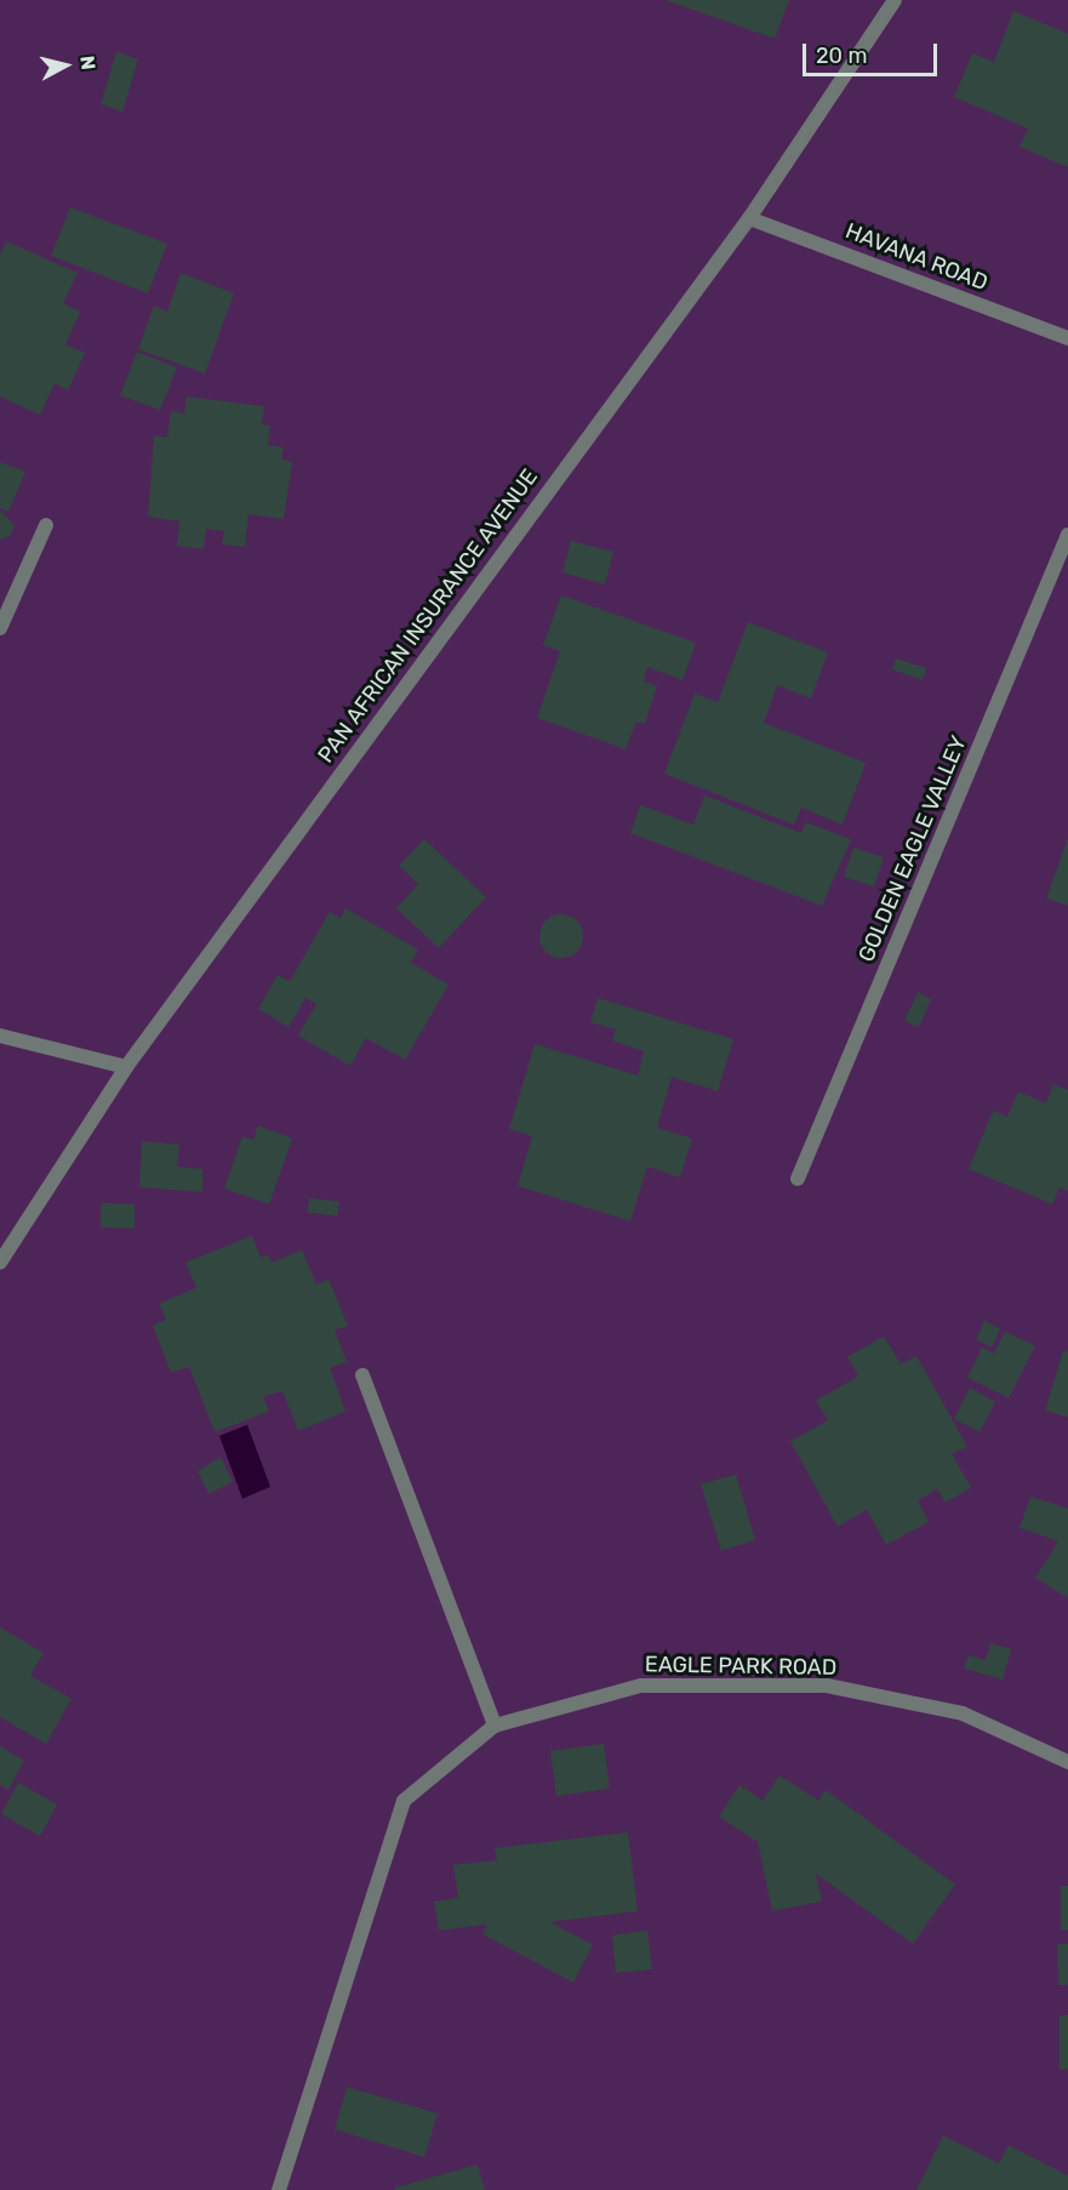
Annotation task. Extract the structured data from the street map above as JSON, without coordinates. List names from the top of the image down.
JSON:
{
  "streets": {
    "street": [
      "HAVANA ROAD",
      "PAN AFRICAN INSURANCE AVENUE",
      "GOLDEN EAGLE VALLEY",
      "EAGLE PARK ROAD"
    ]
  },
  "crossings": [
    ["HAVANA ROAD", "PAN AFRICAN INSURANCE AVENUE"]
  ],
  "scale_bar": "20 m",
  "north": "right"
}
